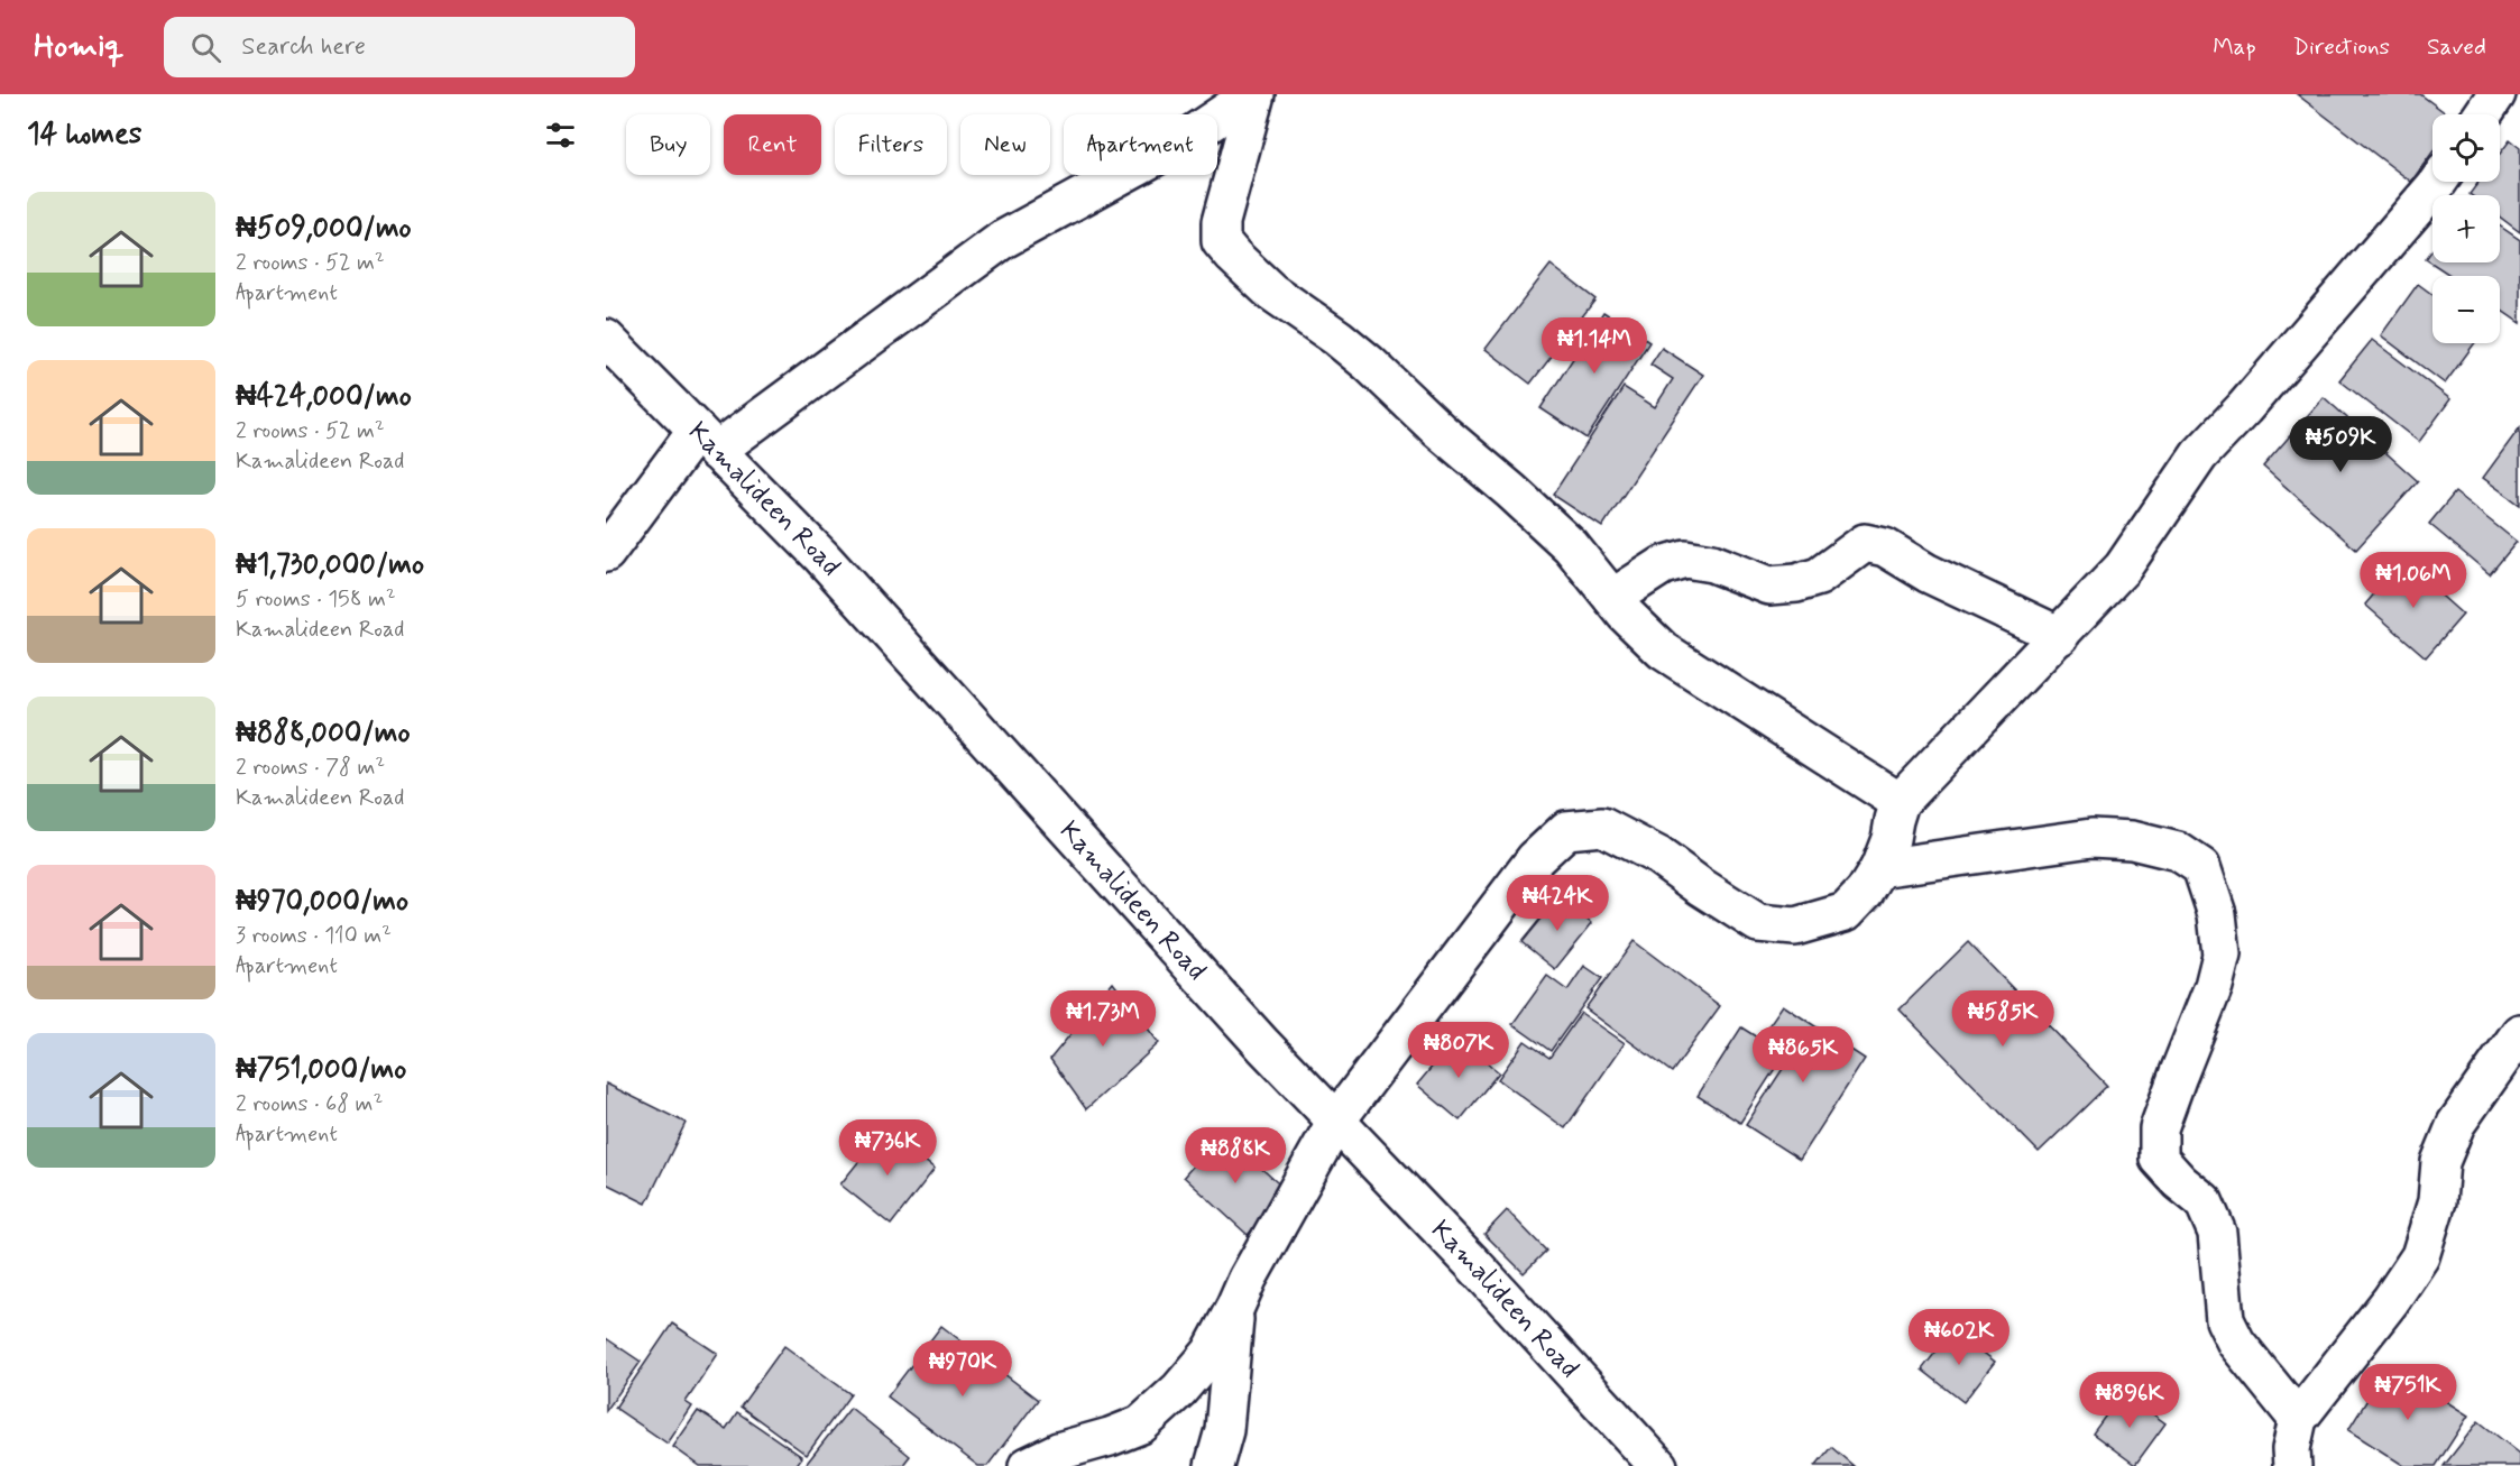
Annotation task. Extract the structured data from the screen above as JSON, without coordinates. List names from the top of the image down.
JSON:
{
  "streets": {
    "street": ["Kamalideen Road"]
  },
  "page": {
    "header": "Homiq",
    "search": "Search here",
    "nav": ["Map", "Directions", "Saved"],
    "heading": "14 homes",
    "map_buttons": ["+", "−"],
    "chip": [
      "Buy",
      "Rent",
      "Filters",
      "New",
      "Apartment"
    ],
    "list": [
      {
        "name": "₦509,000/mo",
        "note": "2 rooms · 52 m² · Apartment"
      },
      {
        "name": "₦424,000/mo",
        "note": "2 rooms · 52 m² · Kamalideen Road"
      },
      {
        "name": "₦1,730,000/mo",
        "note": "5 rooms · 158 m² · Kamalideen Road"
      },
      {
        "name": "₦888,000/mo",
        "note": "2 rooms · 78 m² · Kamalideen Road"
      },
      {
        "name": "₦970,000/mo",
        "note": "3 rooms · 110 m² · Apartment"
      },
      {
        "name": "₦751,000/mo",
        "note": "2 rooms · 68 m² · Apartment"
      }
    ],
    "price": [
      "₦1.14M",
      "₦509K",
      "₦1.06M",
      "₦424K",
      "₦1.73M",
      "₦585K",
      "₦807K",
      "₦865K",
      "₦736K",
      "₦888K",
      "₦602K",
      "₦970K",
      "₦751K",
      "₦896K"
    ]
  }
}
